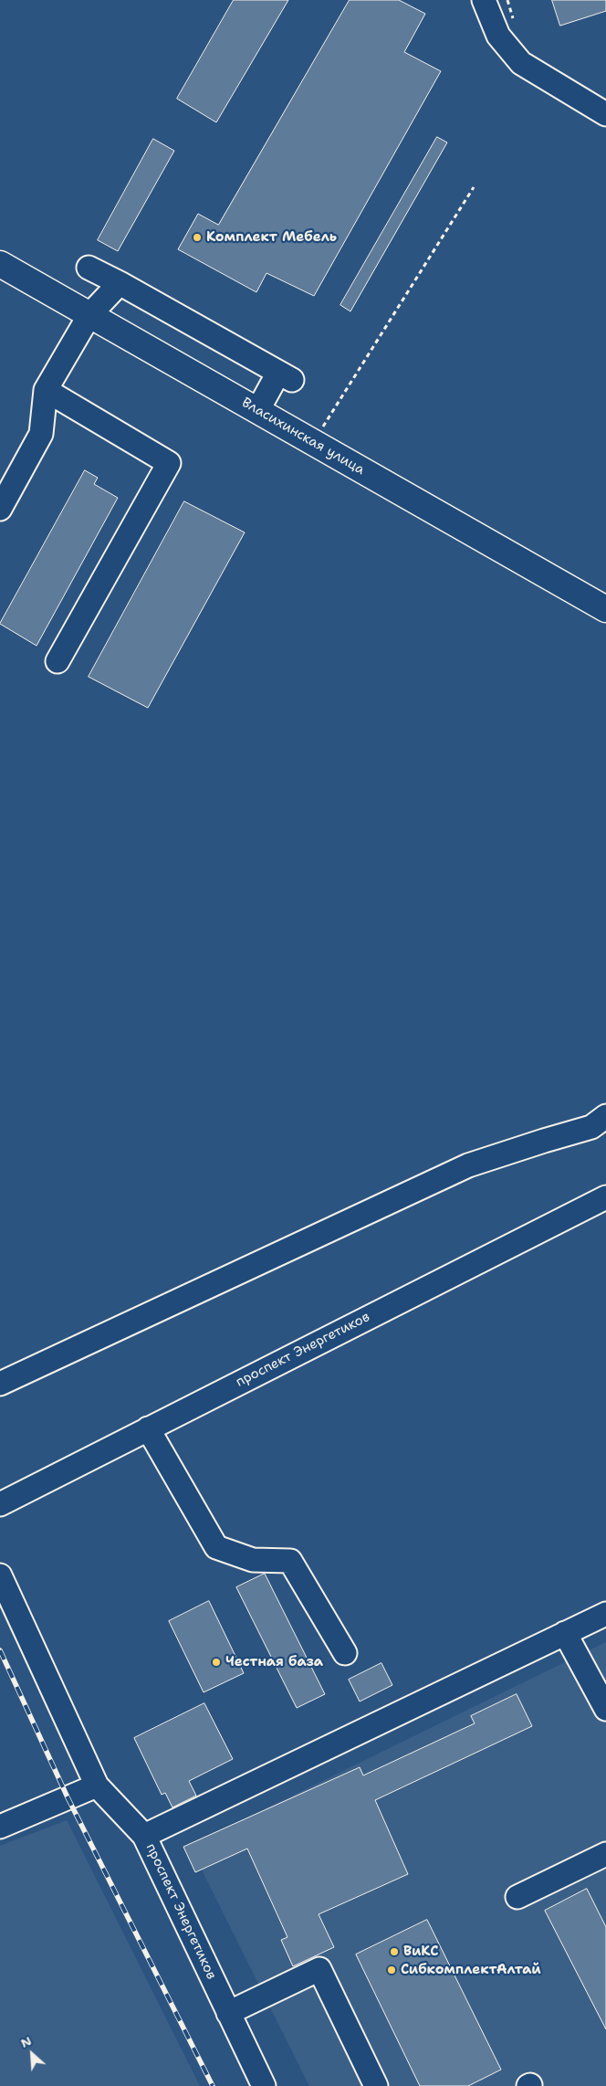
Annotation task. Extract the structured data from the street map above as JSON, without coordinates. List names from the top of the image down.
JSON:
{
  "streets": {
    "highway": ["Власихинская улица"],
    "street": ["проспект Энергетиков"]
  },
  "places": [
    "Комплект Мебель",
    "Честная база",
    "ВиКС",
    "СибкомплектАлтай"
  ],
  "north": "top left"
}
